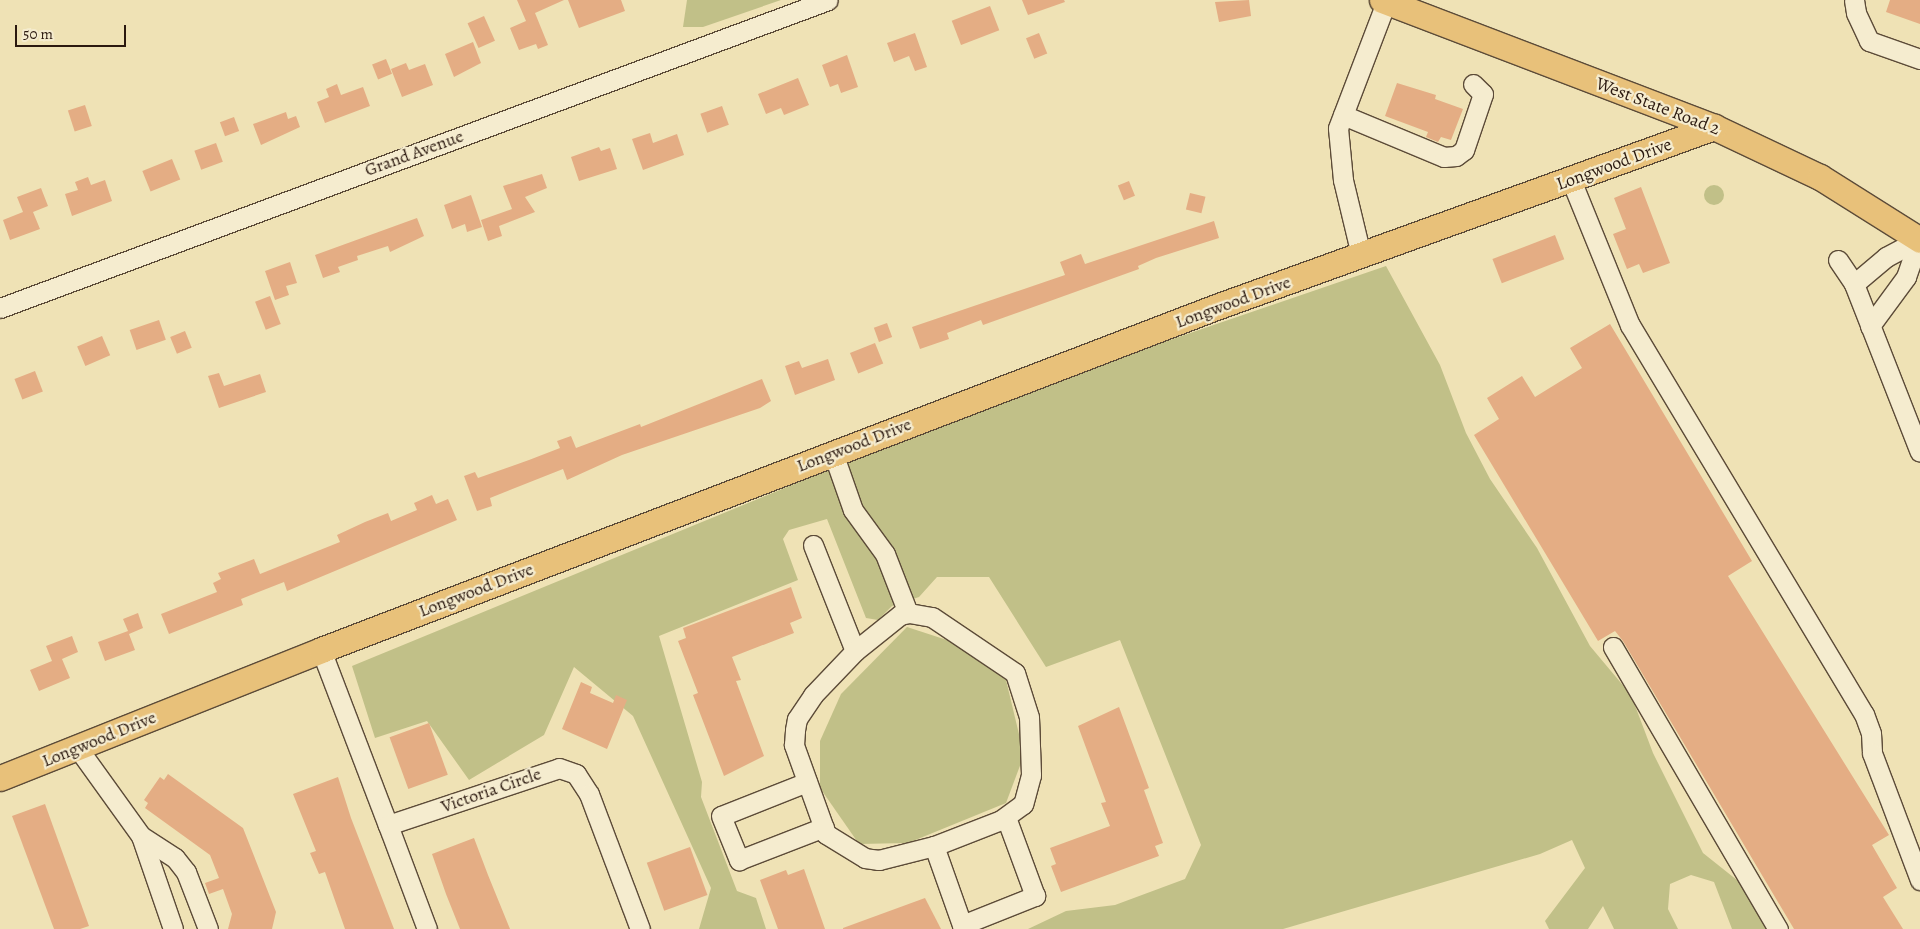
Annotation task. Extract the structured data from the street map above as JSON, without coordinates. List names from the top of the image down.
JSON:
{
  "streets": {
    "main road": ["West State Road 2", "Longwood Drive"],
    "street": ["Grand Avenue", "Victoria Circle"]
  },
  "crossings": [
    ["West State Road 2", "Longwood Drive"]
  ],
  "scale_bar": "50 m"
}
